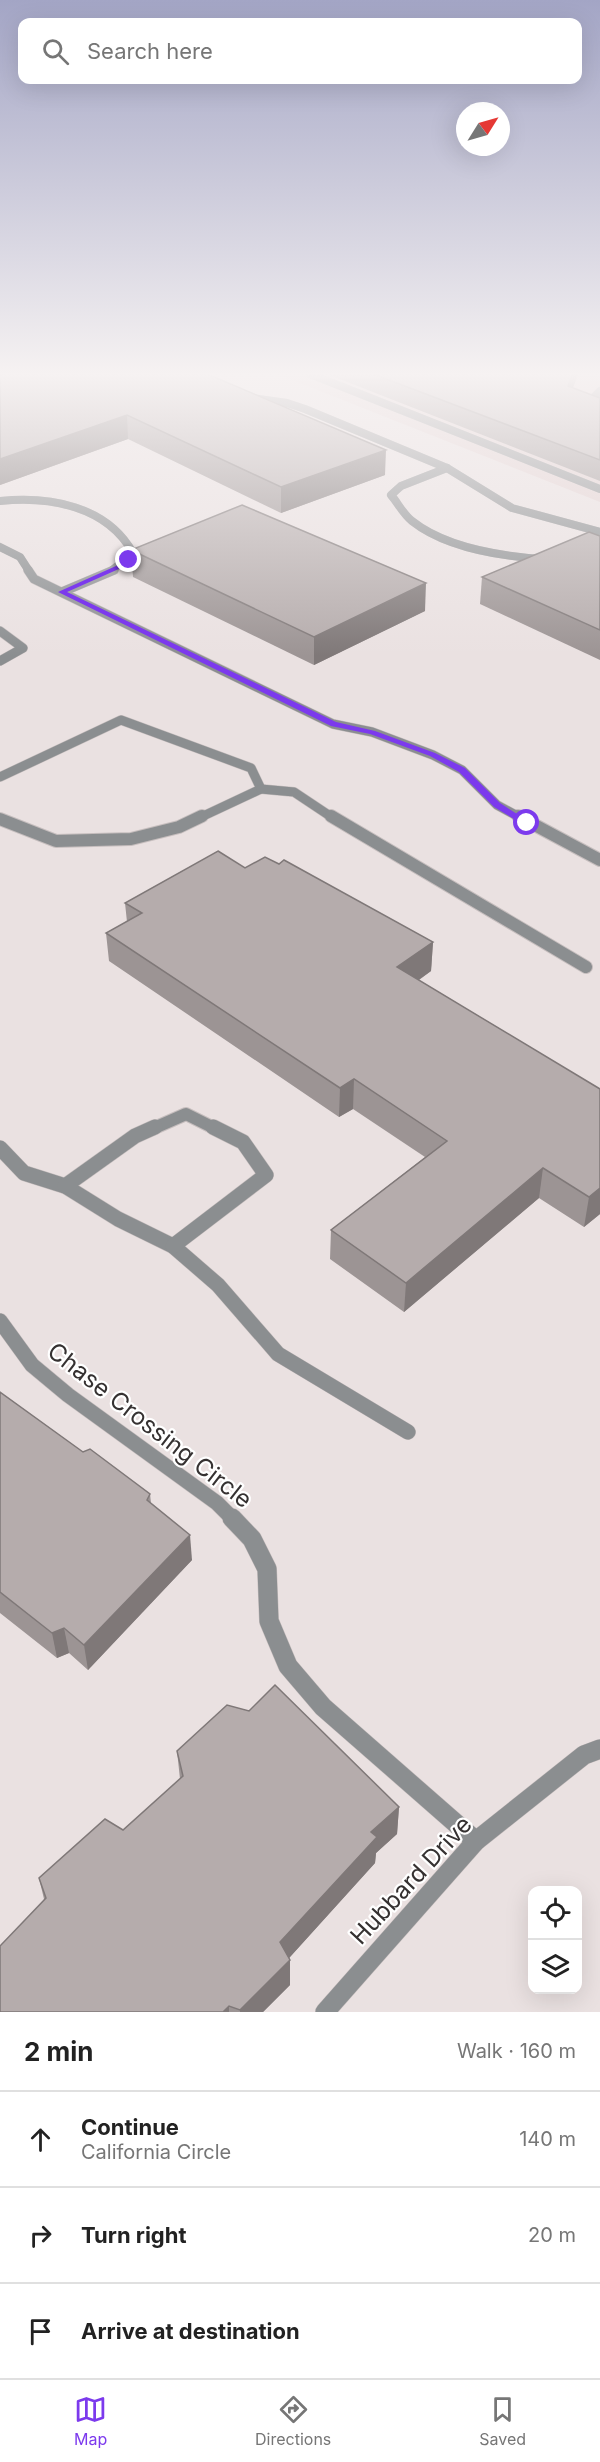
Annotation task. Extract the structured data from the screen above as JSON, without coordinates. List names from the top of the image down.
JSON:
{
  "streets": {
    "street": ["Chase Crossing Circle", "Hubbard Drive"]
  },
  "crossings": [
    ["Chase Crossing Circle", "Hubbard Drive"]
  ],
  "north": "top right",
  "page": {
    "search": "Search here",
    "heading": ["2 min", "Walk · 160 m"],
    "list": [
      ["Continue", "California Circle", "140 m"],
      ["Turn right", "20 m"],
      "Arrive at destination"
    ],
    "nav": ["Map", "Directions", "Saved"]
  }
}
